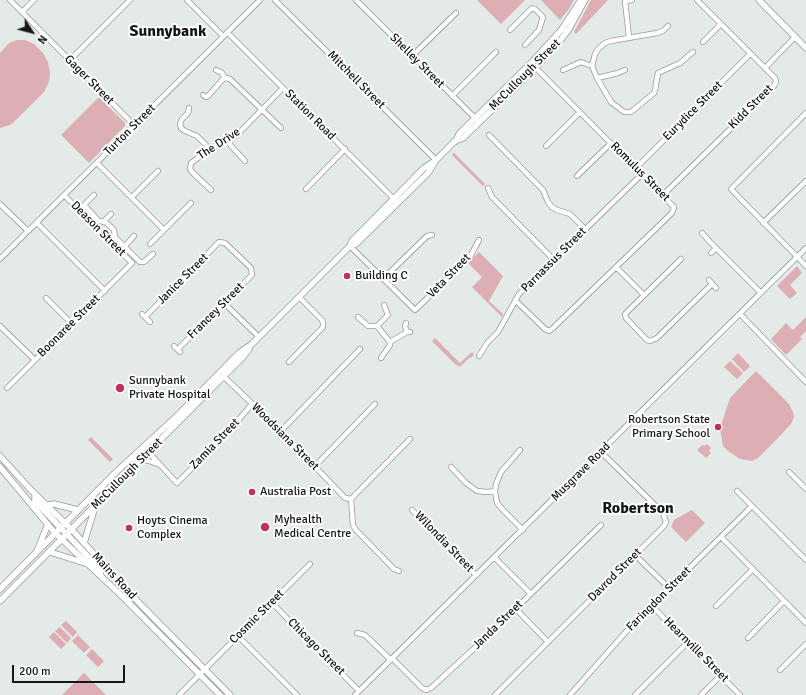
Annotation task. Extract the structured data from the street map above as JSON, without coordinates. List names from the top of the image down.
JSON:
{
  "streets": {
    "main road": ["McCullough Street", "Mains Road"],
    "street": [
      "Shelley Street",
      "Gager Street",
      "Mitchell Street",
      "Kidd Street",
      "Eurydice Street",
      "Station Road",
      "Turton Street",
      "The Drive",
      "Romulus Street",
      "Deason Street",
      "Parnassus Street",
      "Veta Street",
      "Janice Street",
      "Francey Street",
      "Boonaree Street",
      "Woodsiana Street",
      "Zamia Street",
      "Musgrave Road",
      "Wilondia Street",
      "Davrod Street",
      "Faringdon Street",
      "Cosmic Street",
      "Janda Street",
      "Chicago Street",
      "Hearnville Street"
    ]
  },
  "crossings": [
    ["Shelley Street", "McCullough Street"],
    ["McCullough Street", "Mitchell Street"],
    ["McCullough Street", "Station Road"],
    ["McCullough Street", "Romulus Street"],
    ["McCullough Street", "Woodsiana Street"],
    ["McCullough Street", "Mains Road"],
    ["Gager Street", "Turton Street"],
    ["Kidd Street", "Eurydice Street"],
    ["Kidd Street", "Romulus Street"],
    ["Eurydice Street", "Romulus Street"],
    ["Station Road", "Turton Street"],
    ["Station Road", "The Drive"],
    ["Turton Street", "Deason Street"],
    ["Romulus Street", "Parnassus Street"],
    ["Deason Street", "Boonaree Street"],
    ["Janice Street", "Francey Street"],
    ["Woodsiana Street", "Zamia Street"],
    ["Musgrave Road", "Wilondia Street"],
    ["Musgrave Road", "Davrod Street"],
    ["Musgrave Road", "Janda Street"],
    ["Musgrave Road", "Chicago Street"],
    ["Mains Road", "Cosmic Street"],
    ["Faringdon Street", "Hearnville Street"],
    ["Cosmic Street", "Chicago Street"]
  ],
  "districts": ["Sunnybank", "Robertson"],
  "places": [
    "Building C",
    "Sunnybank Private Hospital",
    "Robertson State Primary School",
    "Australia Post",
    "Myhealth Medical Centre",
    "Hoyts Cinema Complex"
  ],
  "scale_bar": "200 m",
  "north": "bottom right"
}
